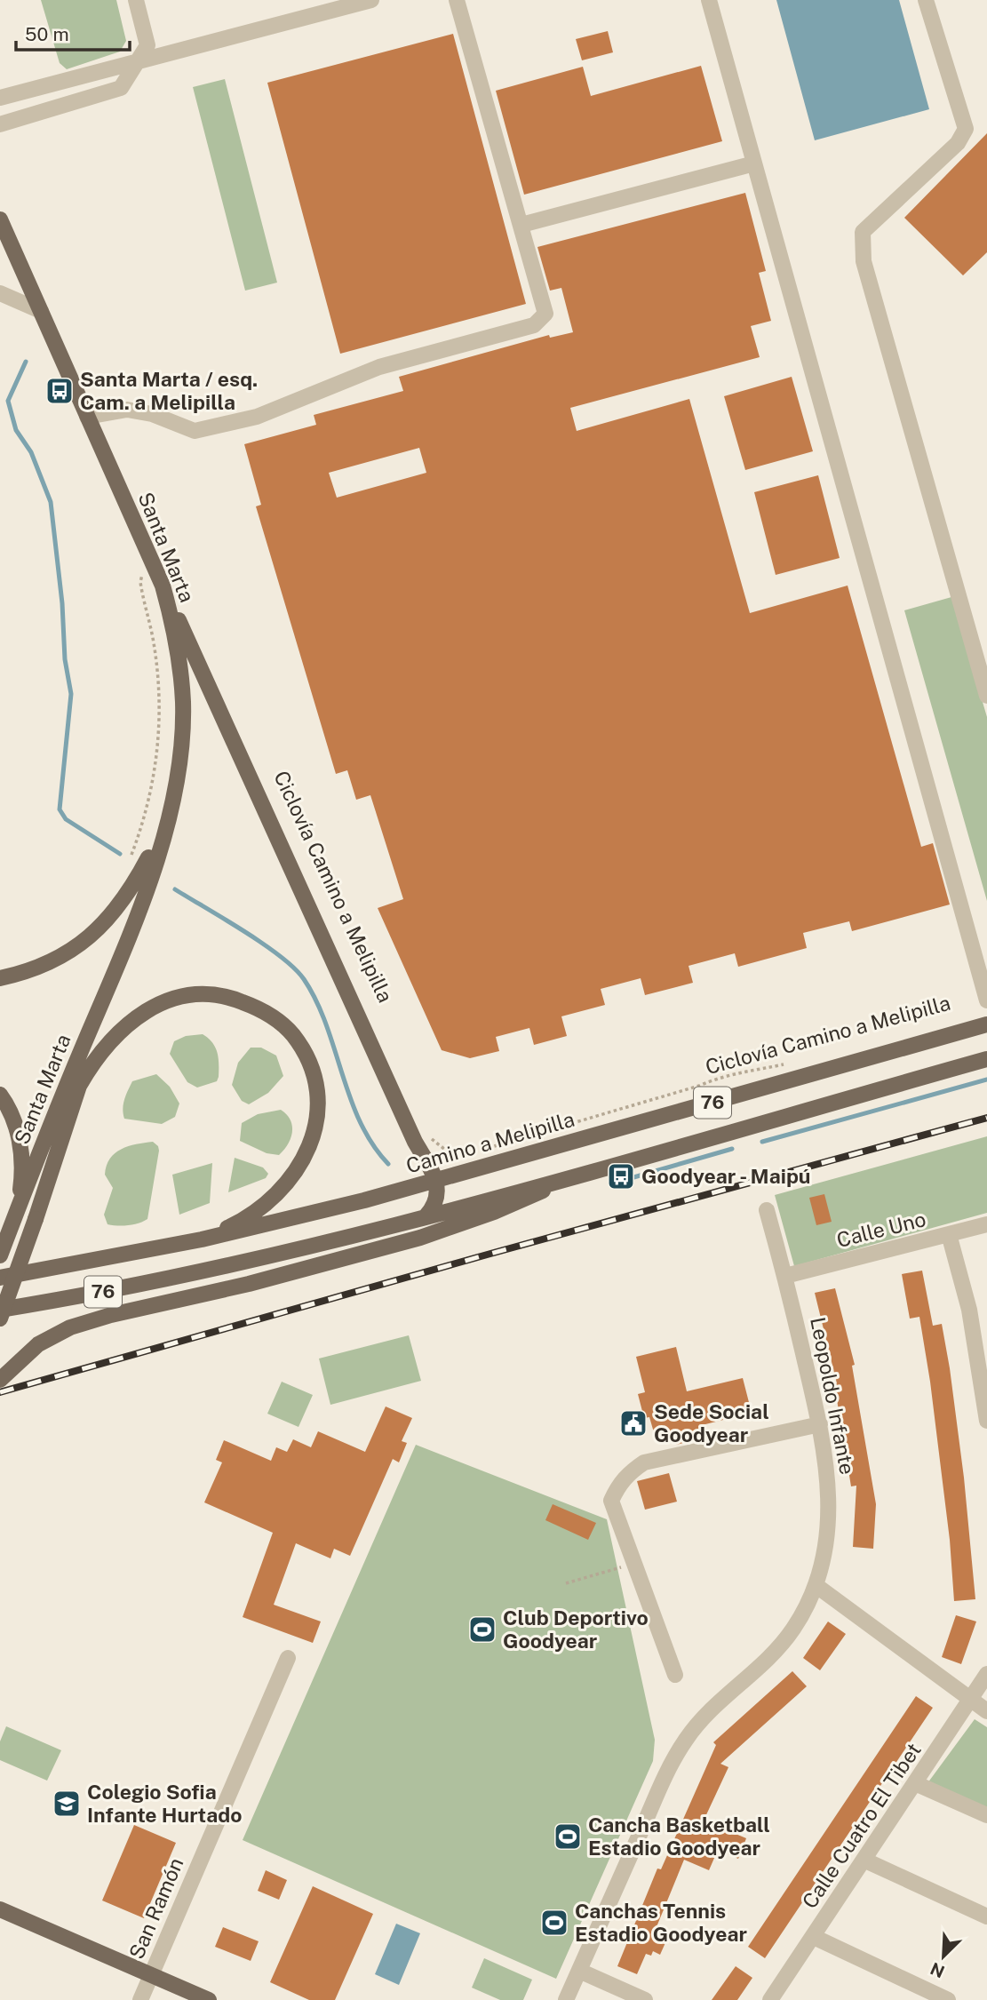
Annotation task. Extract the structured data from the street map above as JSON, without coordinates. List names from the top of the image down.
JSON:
{
  "streets": {
    "main road": ["Santa Marta", "76", "Camino a Melipilla"],
    "street": [
      "Calle Uno",
      "Leopoldo Infante",
      "Calle Cuatro El Tibet",
      "San Ramón"
    ],
    "path": ["Ciclovía Camino a Melipilla"]
  },
  "crossings": [
    ["Calle Uno", "Leopoldo Infante"]
  ],
  "places": {
    "bus stop": ["Santa Marta / esq. Cam. a Melipilla", "Goodyear - Maipú"],
    "public building": ["Sede Social Goodyear"],
    "sports": ["Club Deportivo Goodyear", "Cancha Basketball Estadio Goodyear", "Canchas Tennis Estadio Goodyear"],
    "school or university": ["Colegio Sofia Infante Hurtado"]
  },
  "scale_bar": "50 m",
  "north": "bottom left"
}
